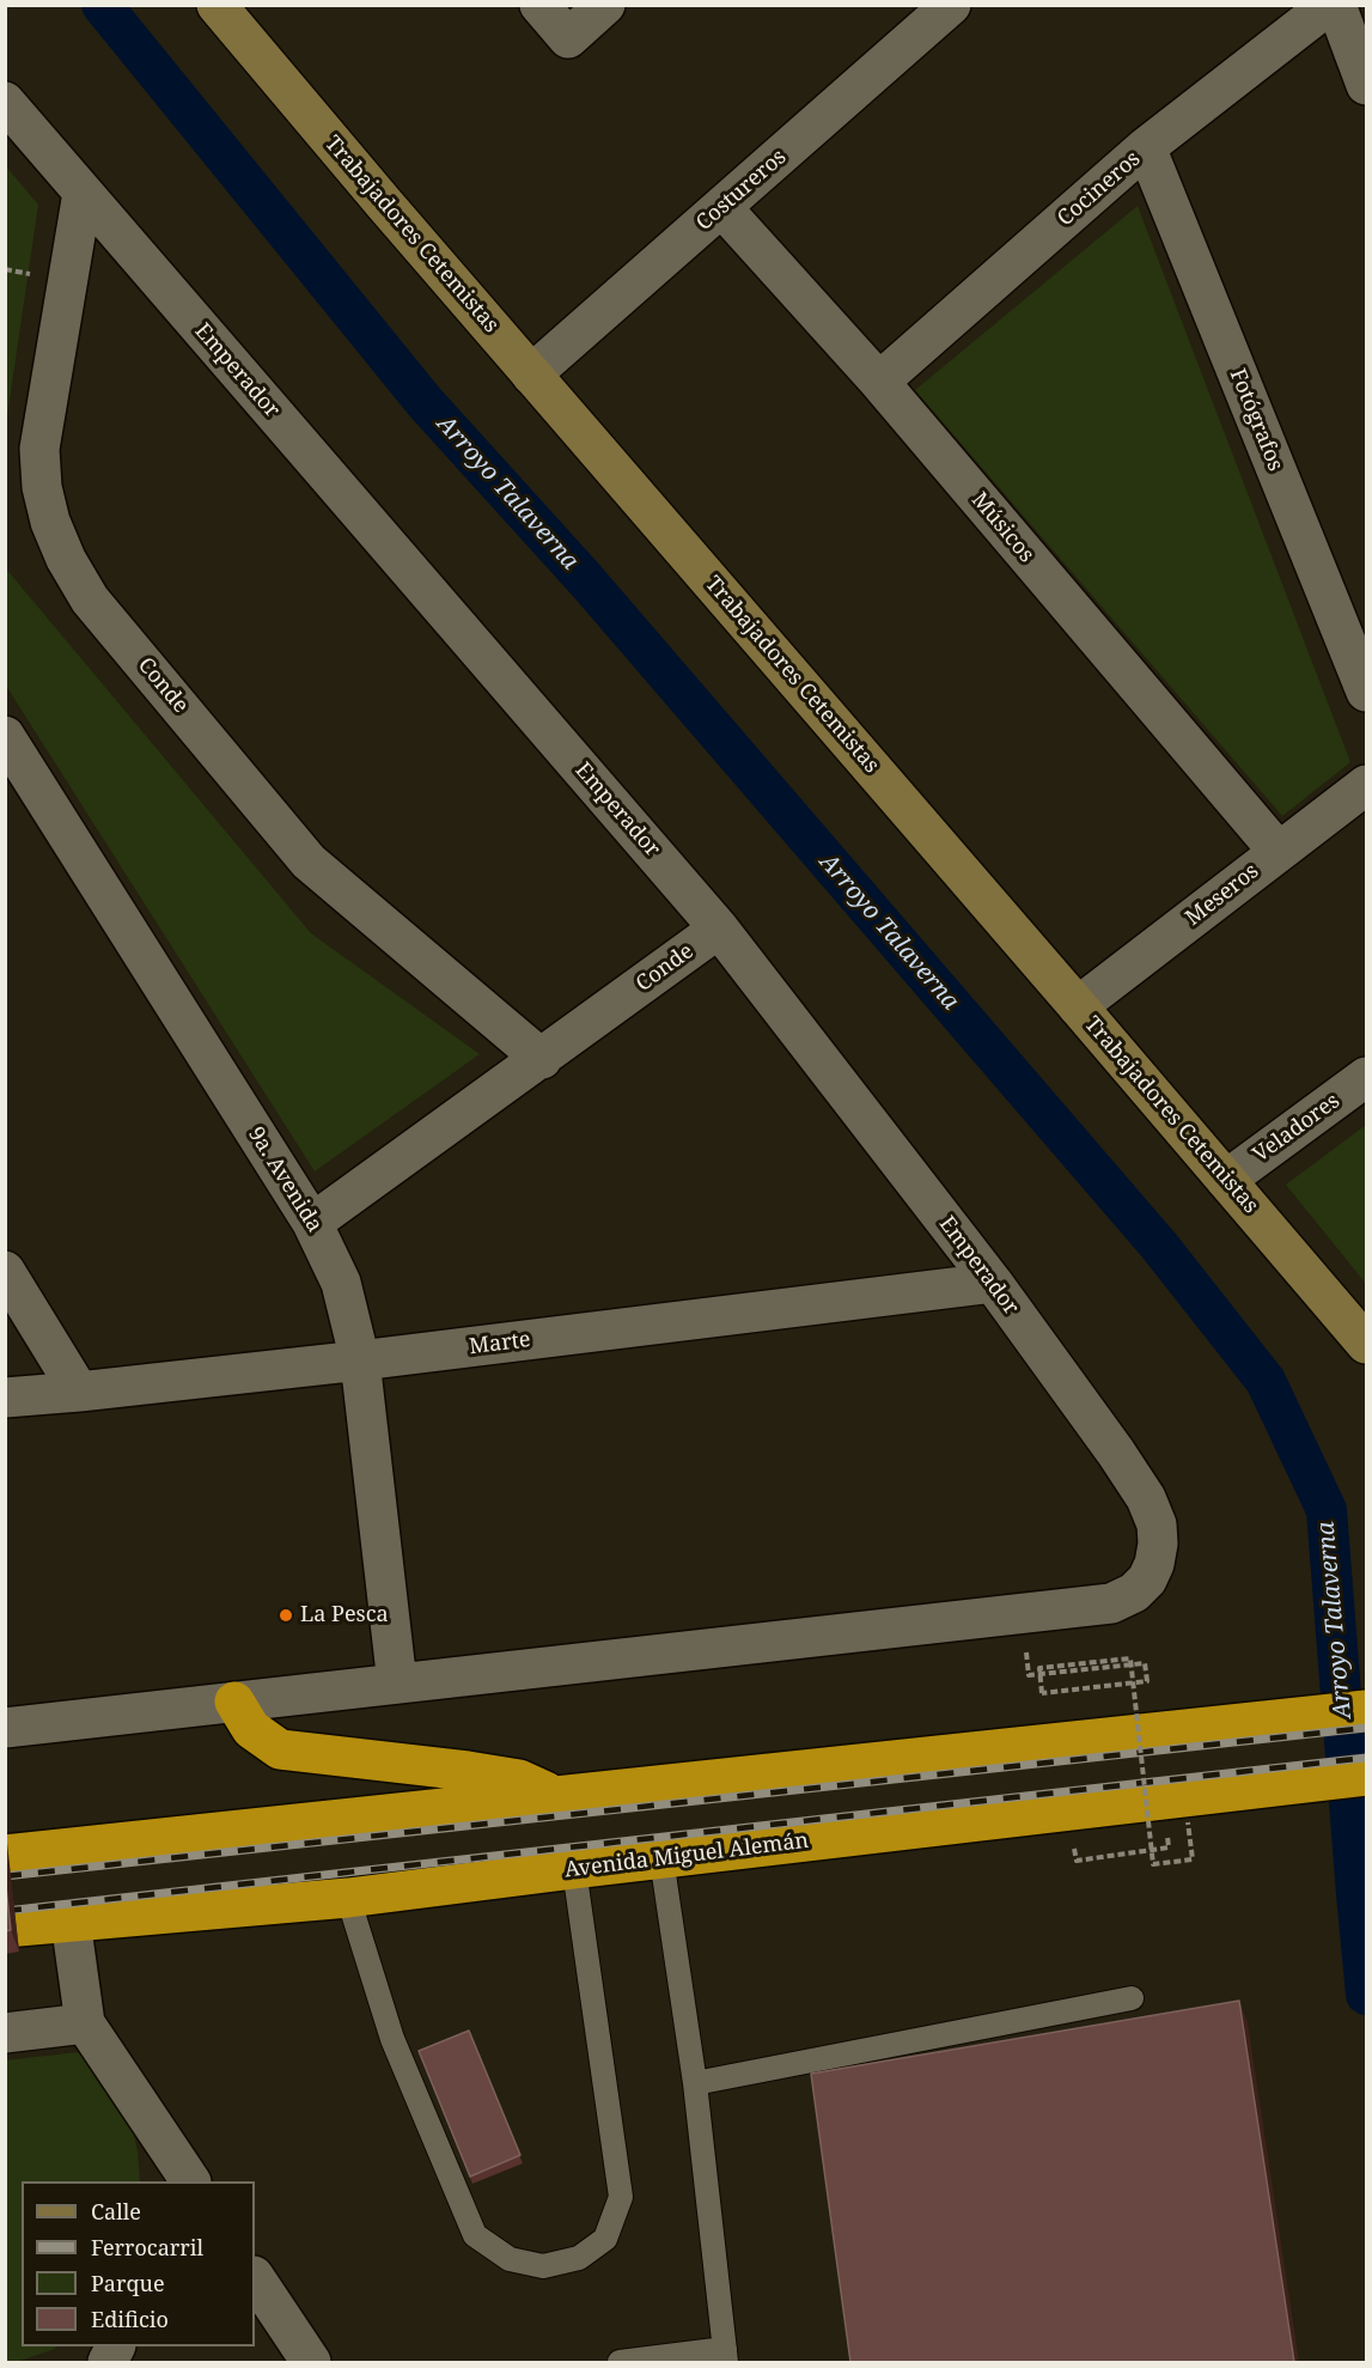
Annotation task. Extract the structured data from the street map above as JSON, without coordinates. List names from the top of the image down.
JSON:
{
  "streets": {
    "highway": ["Avenida Miguel Alemán"],
    "street": [
      "Cocineros",
      "Costureros",
      "Trabajadores Cetemistas",
      "Emperador",
      "Fotógrafos",
      "Músicos",
      "Conde",
      "Meseros",
      "Veladores",
      "9a. Avenida",
      "Marte"
    ]
  },
  "crossings": [
    ["Cocineros", "Fotógrafos"],
    ["Cocineros", "Músicos"],
    ["Costureros", "Trabajadores Cetemistas"],
    ["Costureros", "Músicos"],
    ["Trabajadores Cetemistas", "Meseros"],
    ["Trabajadores Cetemistas", "Veladores"],
    ["Emperador", "Conde"],
    ["Emperador", "Marte"],
    ["Músicos", "Meseros"],
    ["Conde", "9a. Avenida"],
    ["9a. Avenida", "Marte"]
  ],
  "water": ["Arroyo Talaverna"],
  "places": ["La Pesca"],
  "legend": [
    "Calle",
    "Ferrocarril",
    "Parque",
    "Edificio"
  ]
}
